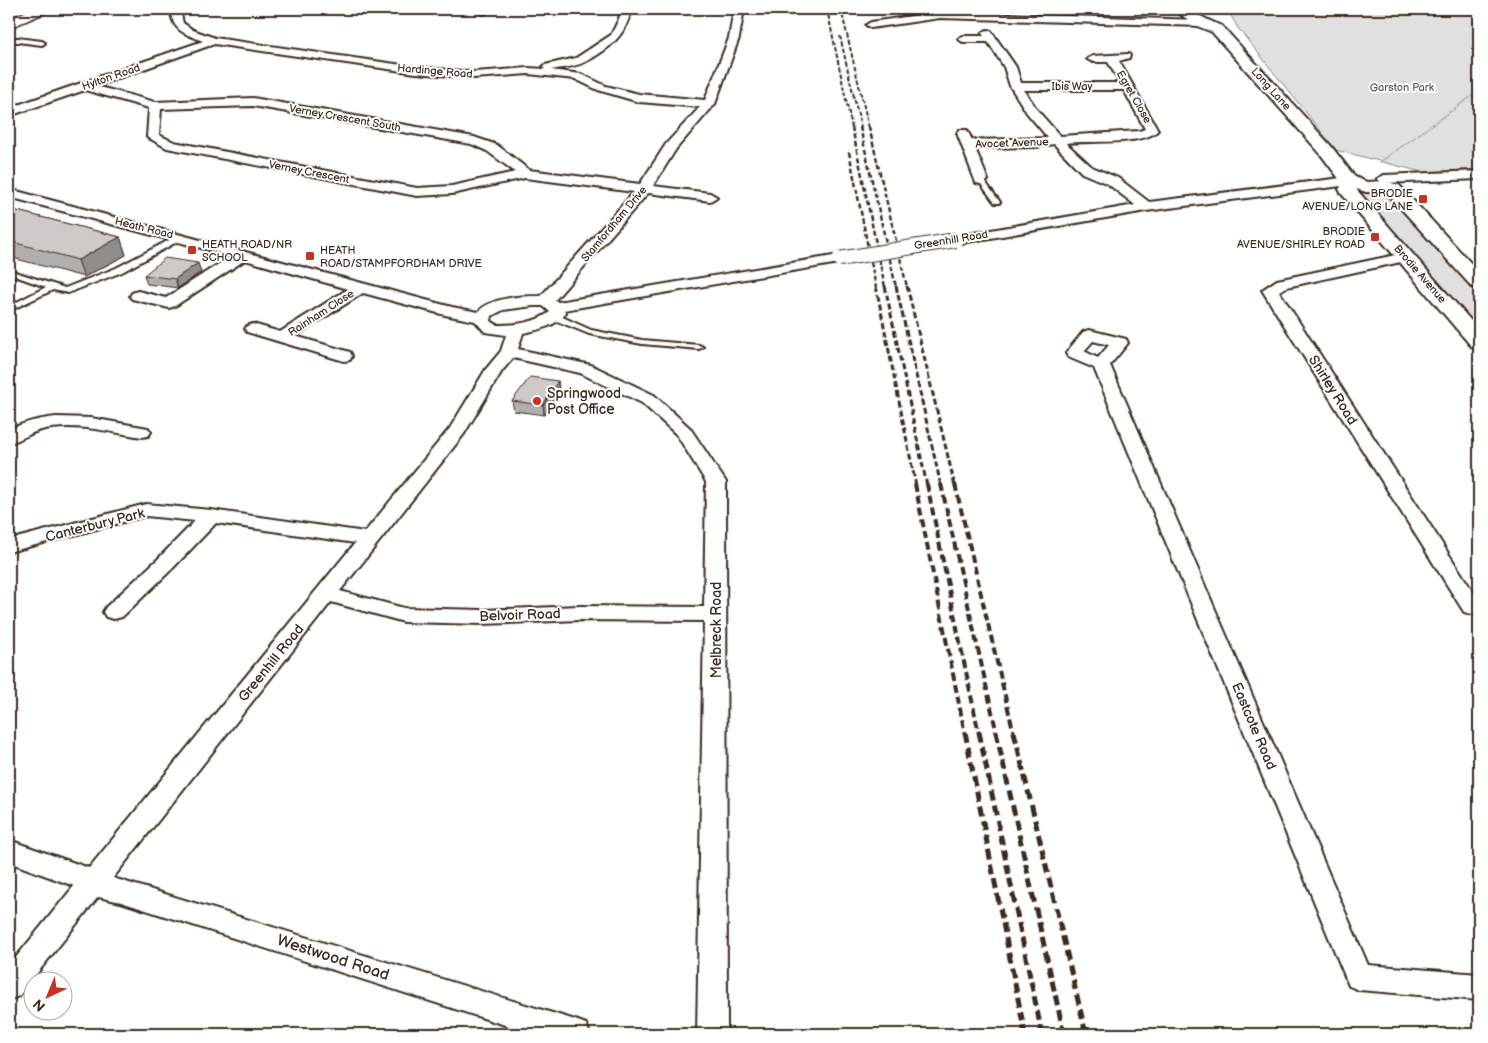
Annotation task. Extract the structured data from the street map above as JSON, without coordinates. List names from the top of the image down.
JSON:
{
  "streets": {
    "street": [
      "Hardinge Road",
      "Hylton Road",
      "Ibis Way",
      "Long Lane",
      "Egret Close",
      "Verney Crescent South",
      "Avocet Avenue",
      "Verney Crescent",
      "Stamfordham Drive",
      "Heath Road",
      "Greenhill Road",
      "Brodie Avenue",
      "Rainham Close",
      "Shirley Road",
      "Canterbury Park",
      "Belvoir Road",
      "Melbreck Road",
      "Eastcote Road",
      "Westwood Road"
    ]
  },
  "crossings": [
    ["Hardinge Road", "Hylton Road"],
    ["Hardinge Road", "Stamfordham Drive"],
    ["Ibis Way", "Egret Close"],
    ["Ibis Way", "Avocet Avenue"],
    ["Long Lane", "Greenhill Road"],
    ["Long Lane", "Brodie Avenue"],
    ["Egret Close", "Avocet Avenue"],
    ["Verney Crescent South", "Verney Crescent"],
    ["Avocet Avenue", "Greenhill Road"],
    ["Verney Crescent", "Stamfordham Drive"],
    ["Stamfordham Drive", "Greenhill Road"],
    ["Heath Road", "Rainham Close"],
    ["Greenhill Road", "Brodie Avenue"],
    ["Greenhill Road", "Canterbury Park"],
    ["Greenhill Road", "Belvoir Road"],
    ["Greenhill Road", "Melbreck Road"],
    ["Greenhill Road", "Westwood Road"],
    ["Brodie Avenue", "Shirley Road"],
    ["Belvoir Road", "Melbreck Road"]
  ],
  "parks": ["Garston Park"],
  "places": {
    "transit": [
      "BRODIE AVENUE/LONG LANE",
      "BRODIE AVENUE/SHIRLEY ROAD",
      "HEATH ROAD/NR SCHOOL",
      "HEATH ROAD/STAMPFORDHAM DRIVE"
    ],
    "other": ["Springwood Post Office"]
  },
  "north": "bottom left"
}
